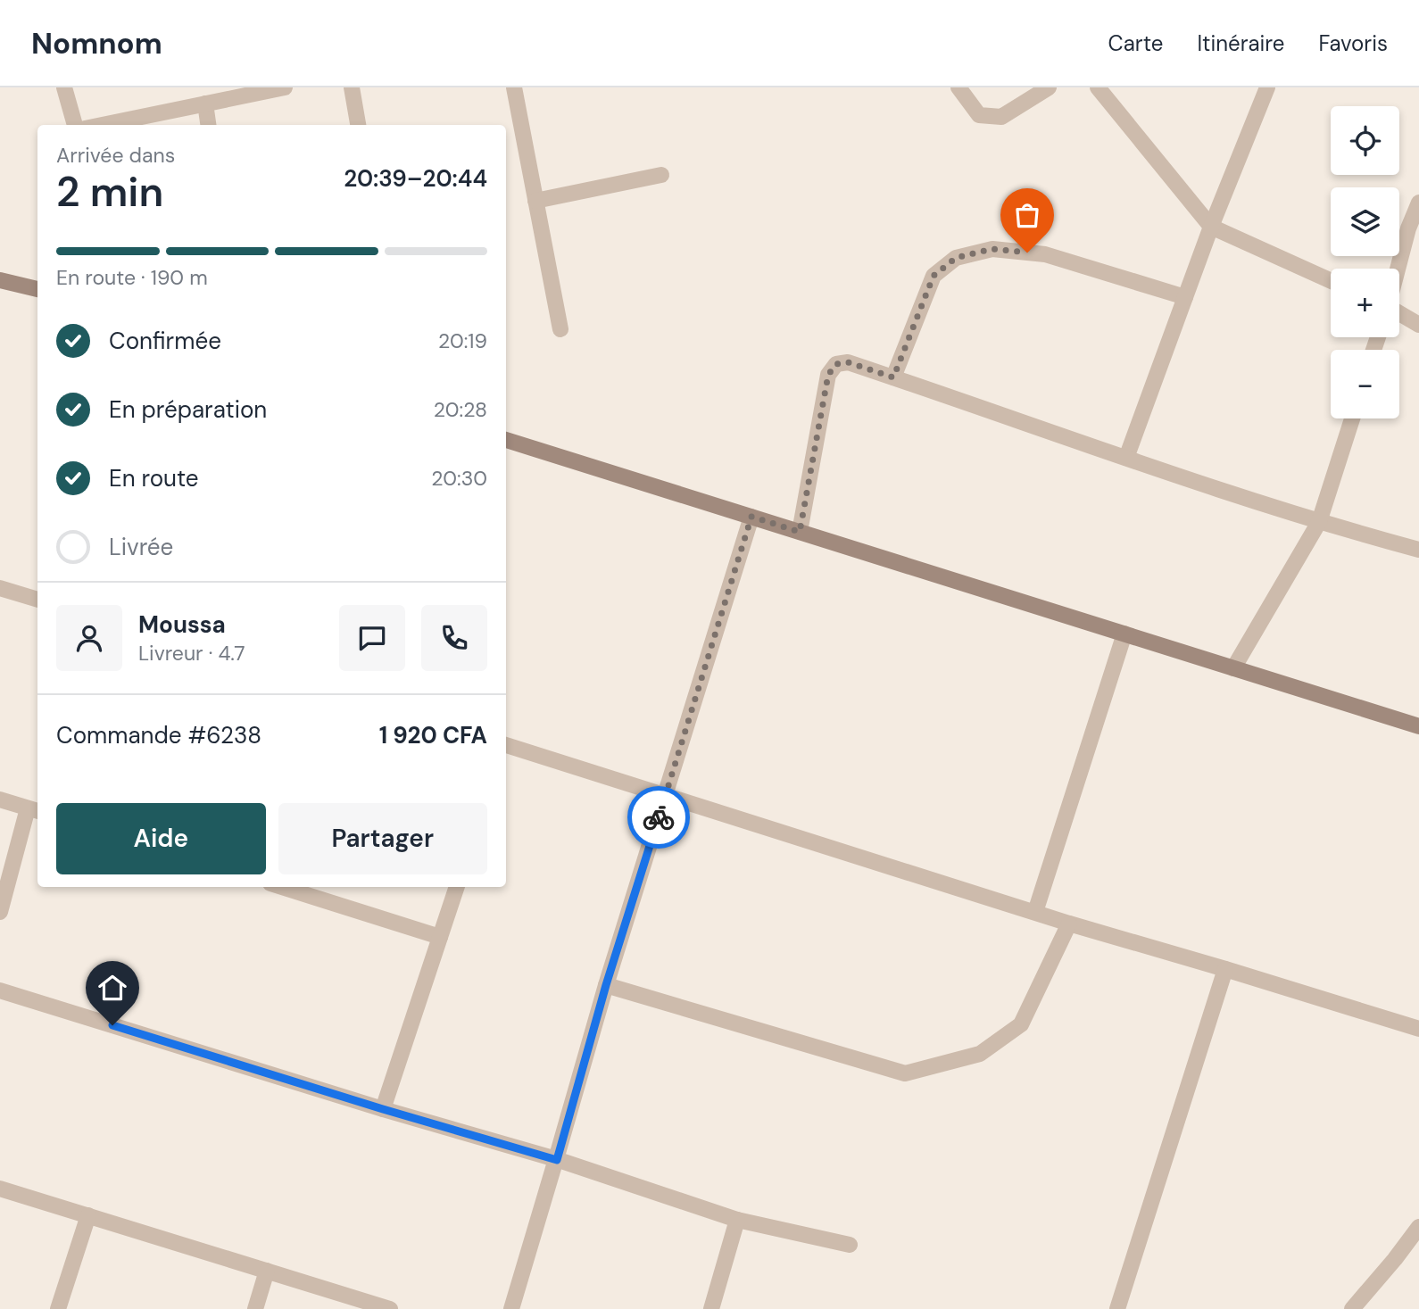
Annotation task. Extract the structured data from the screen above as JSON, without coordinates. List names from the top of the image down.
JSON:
{
  "page": {
    "header": "Nomnom",
    "nav": ["Carte", "Itinéraire", "Favoris"],
    "map_buttons": ["+", "−"],
    "heading": ["2 min", "Arrivée dans", "20:39–20:44"],
    "panel": [
      "Moussa",
      "Livreur · 4.7",
      "Commande #6238",
      "1 920 CFA"
    ],
    "bar": "En route · 190 m",
    "list": [
      ["Confirmée", "20:19"],
      ["En préparation", "20:28"],
      ["En route", "20:30"],
      "Livrée"
    ],
    "buttons": ["Aide", "Partager"]
  }
}
